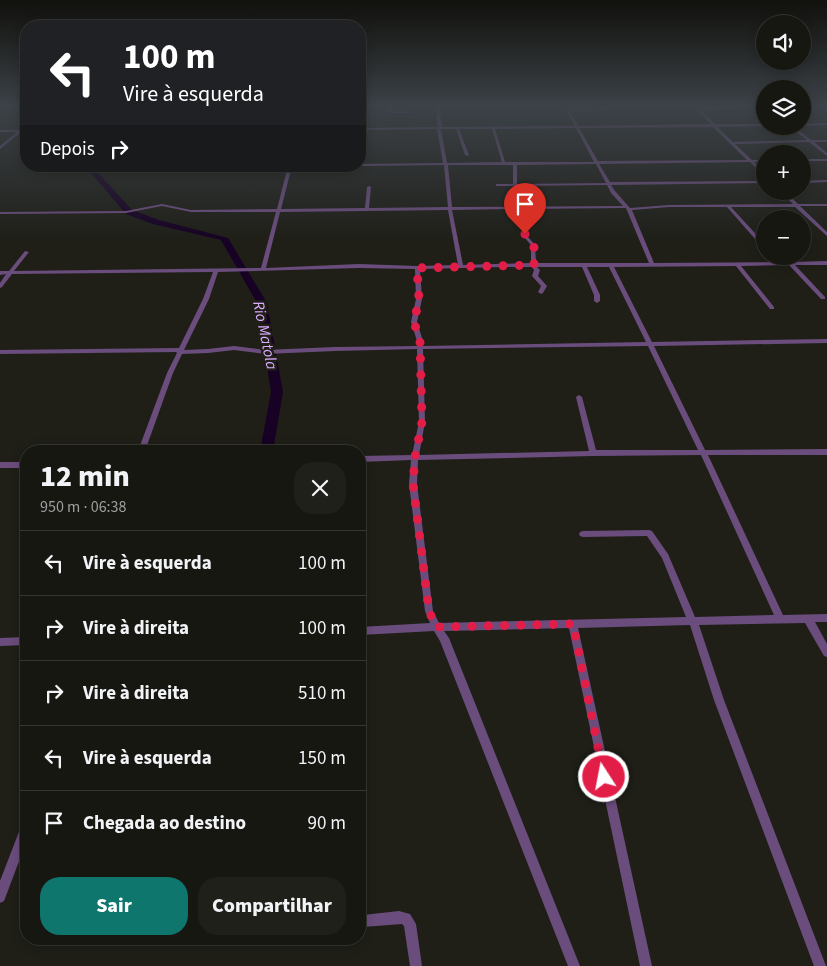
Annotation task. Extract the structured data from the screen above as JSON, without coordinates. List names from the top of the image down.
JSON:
{
  "water": ["Rio Matola"],
  "page": {
    "map_buttons": ["+", "−"],
    "turn": ["100 m", "Vire à esquerda"],
    "then": "Depois",
    "heading": ["12 min", "950 m · 06:38"],
    "list": [
      {
        "name": "Vire à esquerda",
        "value": "100 m"
      },
      {
        "name": "Vire à direita",
        "value": "100 m"
      },
      {
        "name": "Vire à direita",
        "value": "510 m"
      },
      {
        "name": "Vire à esquerda",
        "value": "150 m"
      },
      {
        "name": "Chegada ao destino",
        "value": "90 m"
      }
    ],
    "buttons": ["Sair", "Compartilhar"]
  }
}
